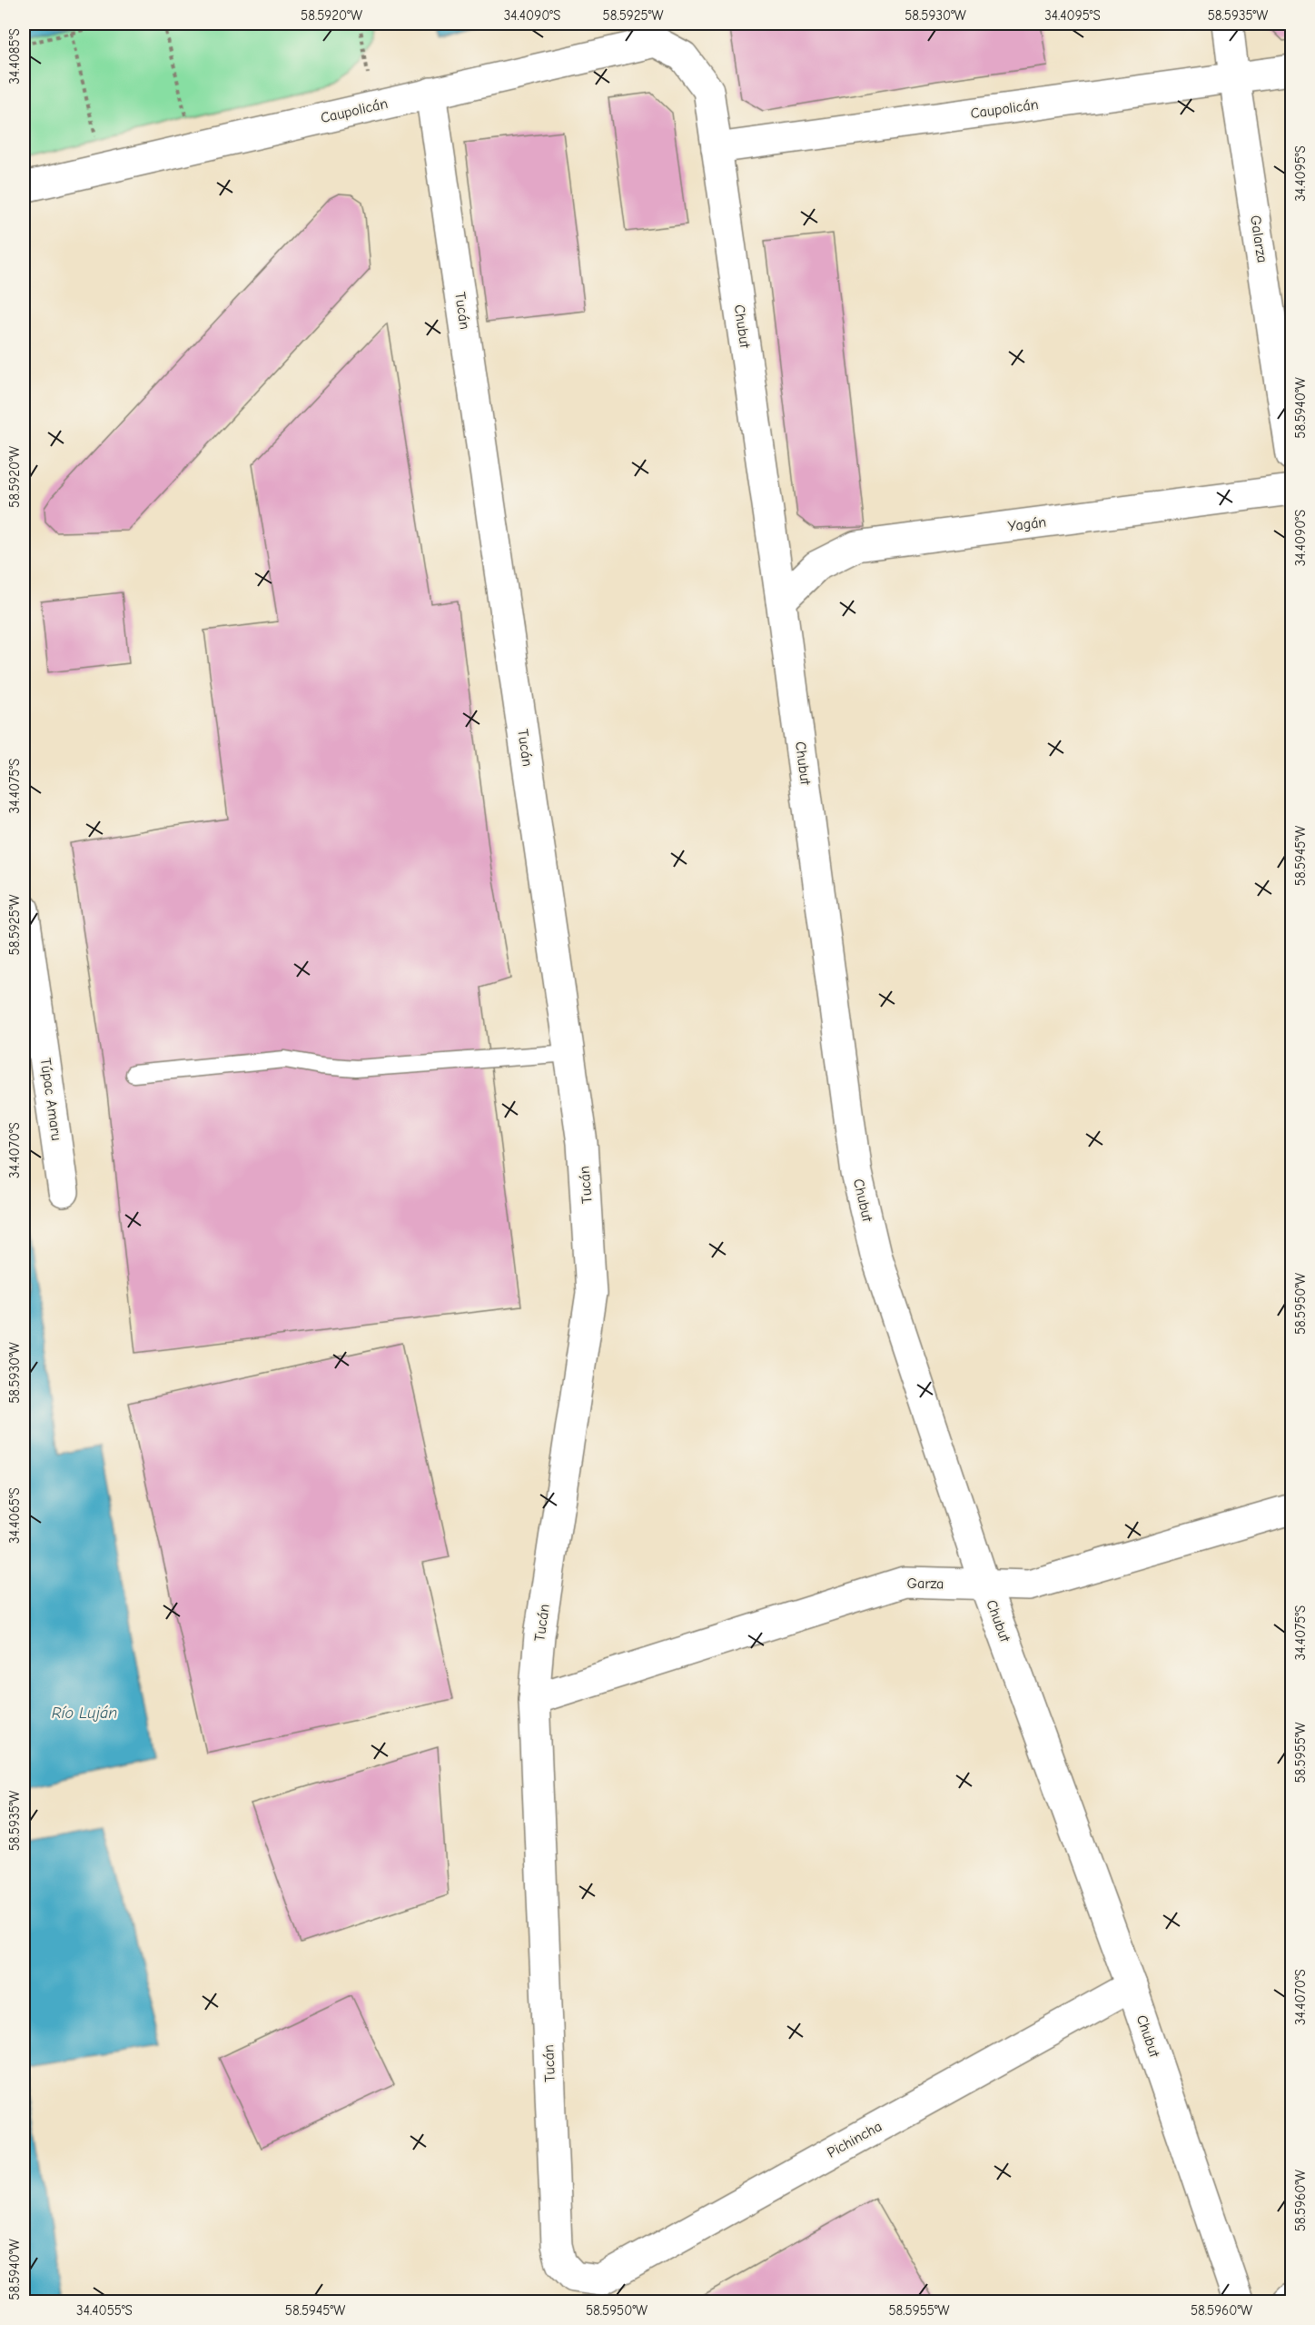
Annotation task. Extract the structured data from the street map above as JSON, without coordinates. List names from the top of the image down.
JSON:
{
  "streets": {
    "street": [
      "Caupolicán",
      "Galarza",
      "Tucán",
      "Chubut",
      "Yagán",
      "Túpac Amaru",
      "Garza",
      "Pichincha"
    ]
  },
  "crossings": [
    ["Caupolicán", "Galarza"],
    ["Caupolicán", "Tucán"],
    ["Caupolicán", "Chubut"],
    ["Tucán", "Garza"],
    ["Tucán", "Pichincha"],
    ["Chubut", "Yagán"],
    ["Chubut", "Garza"],
    ["Chubut", "Pichincha"]
  ],
  "water": ["Río Luján"],
  "coordinates": [
    "58.5920°W",
    "34.4090°S",
    "58.5925°W",
    "58.5930°W",
    "34.4095°S",
    "58.5935°W",
    "34.4085°S",
    "58.5940°W",
    "34.4075°S",
    "58.5945°W",
    "34.4070°S",
    "58.5950°W",
    "34.4065°S",
    "58.5955°W",
    "58.5960°W",
    "34.4055°S"
  ]
}
